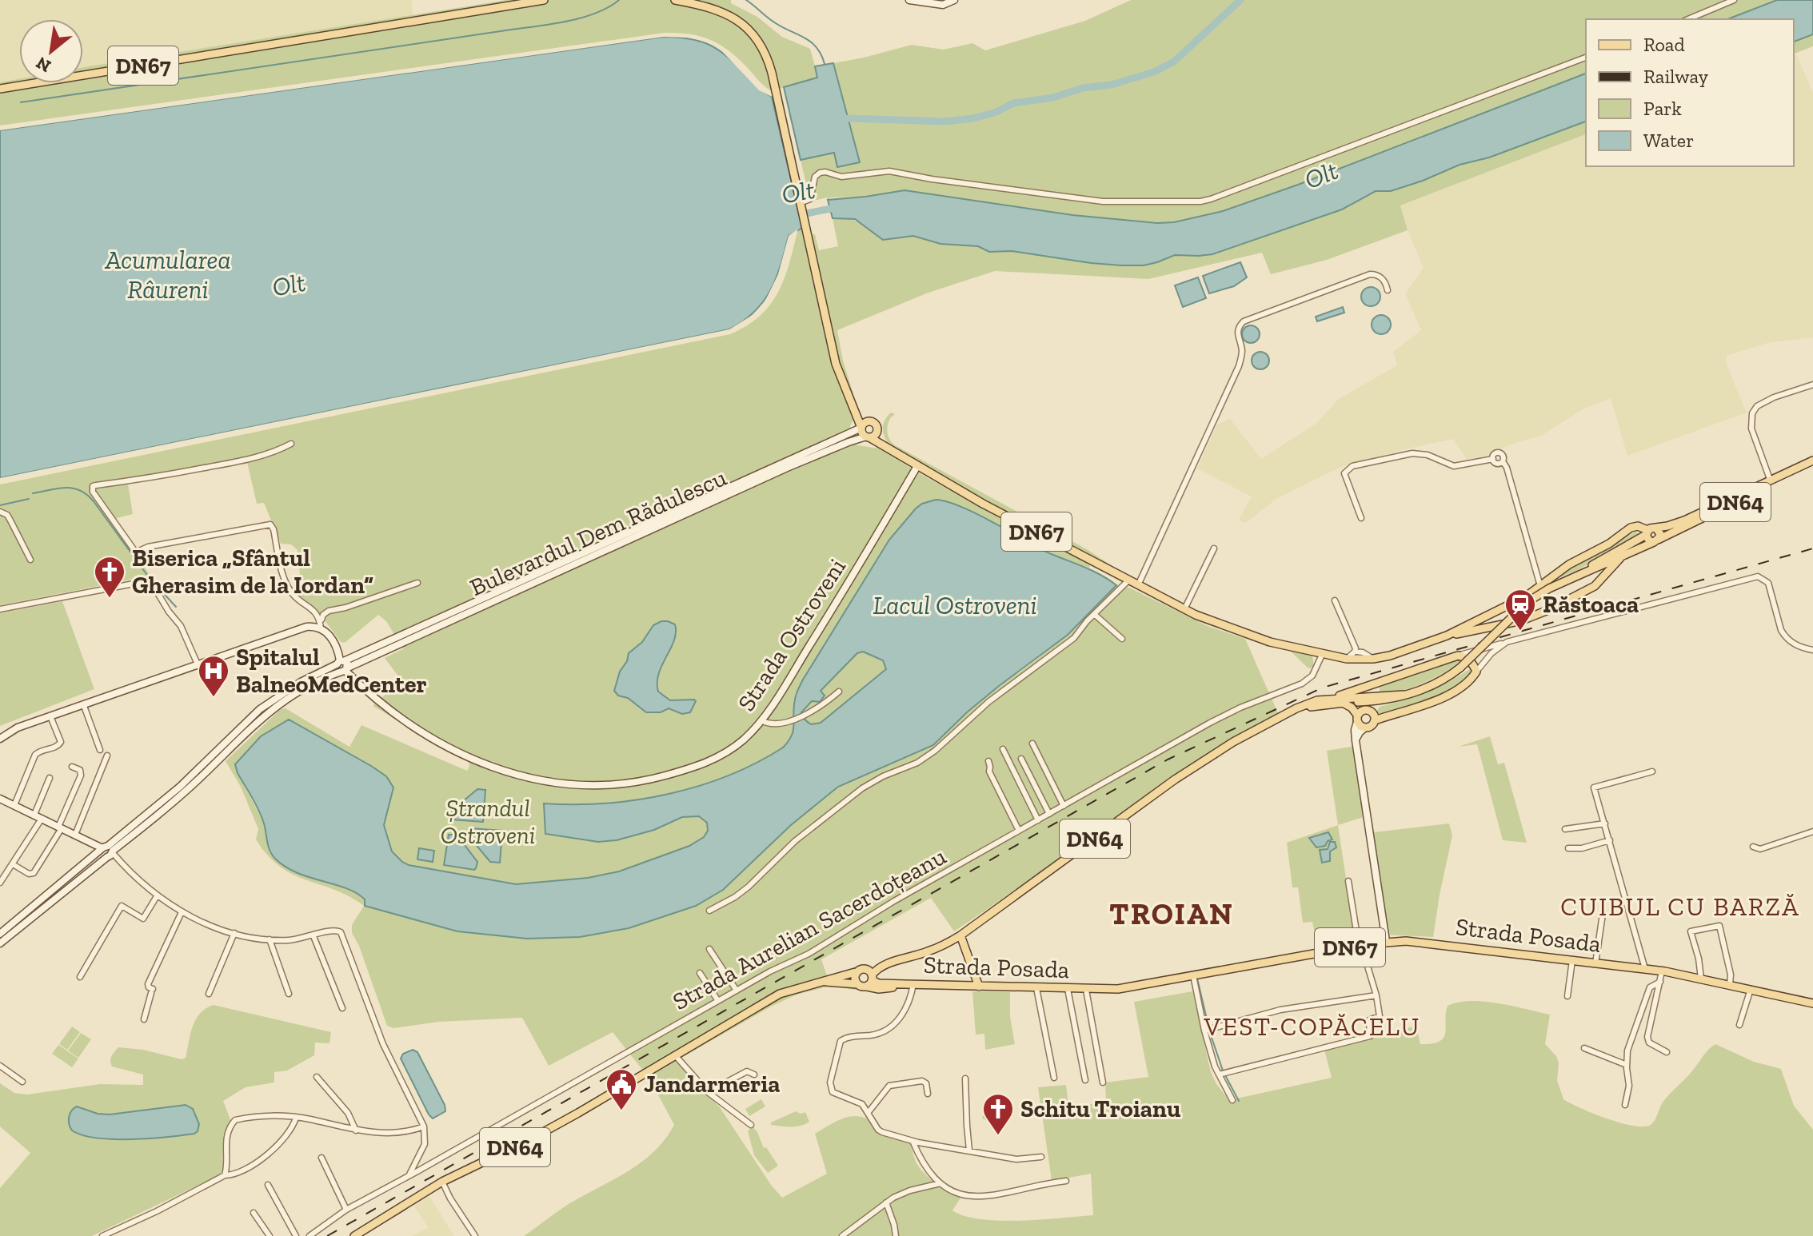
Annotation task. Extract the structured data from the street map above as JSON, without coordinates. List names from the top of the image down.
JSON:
{
  "streets": {
    "main road": ["DN67", "DN64", "Strada Posada"],
    "street": ["Bulevardul Dem Rădulescu", "Strada Ostroveni", "Strada Aurelian Sacerdoțeanu"]
  },
  "crossings": [
    ["DN67", "DN64"],
    ["DN67", "Bulevardul Dem Rădulescu"],
    ["DN67", "Strada Ostroveni"],
    ["DN67", "Strada Aurelian Sacerdoțeanu"],
    ["DN67", "Strada Posada"],
    ["DN64", "Strada Posada"],
    ["Bulevardul Dem Rădulescu", "Strada Ostroveni"]
  ],
  "districts": ["CUIBUL CU BARZĂ", "TROIAN", "VEST-COPĂCELU"],
  "water": ["Olt", "Acumularea Râureni", "Lacul Ostroveni"],
  "parks": ["Ștrandul Ostroveni"],
  "places": {
    "church": ["Biserica „Sfântul Gherasim de la Iordan”", "Schitu Troianu"],
    "station": ["Răstoaca"],
    "hospital": ["Spitalul BalneoMedCenter"],
    "public building": ["Jandarmeria"]
  },
  "legend": [
    "Road",
    "Railway",
    "Park",
    "Water"
  ],
  "north": "bottom left"
}
